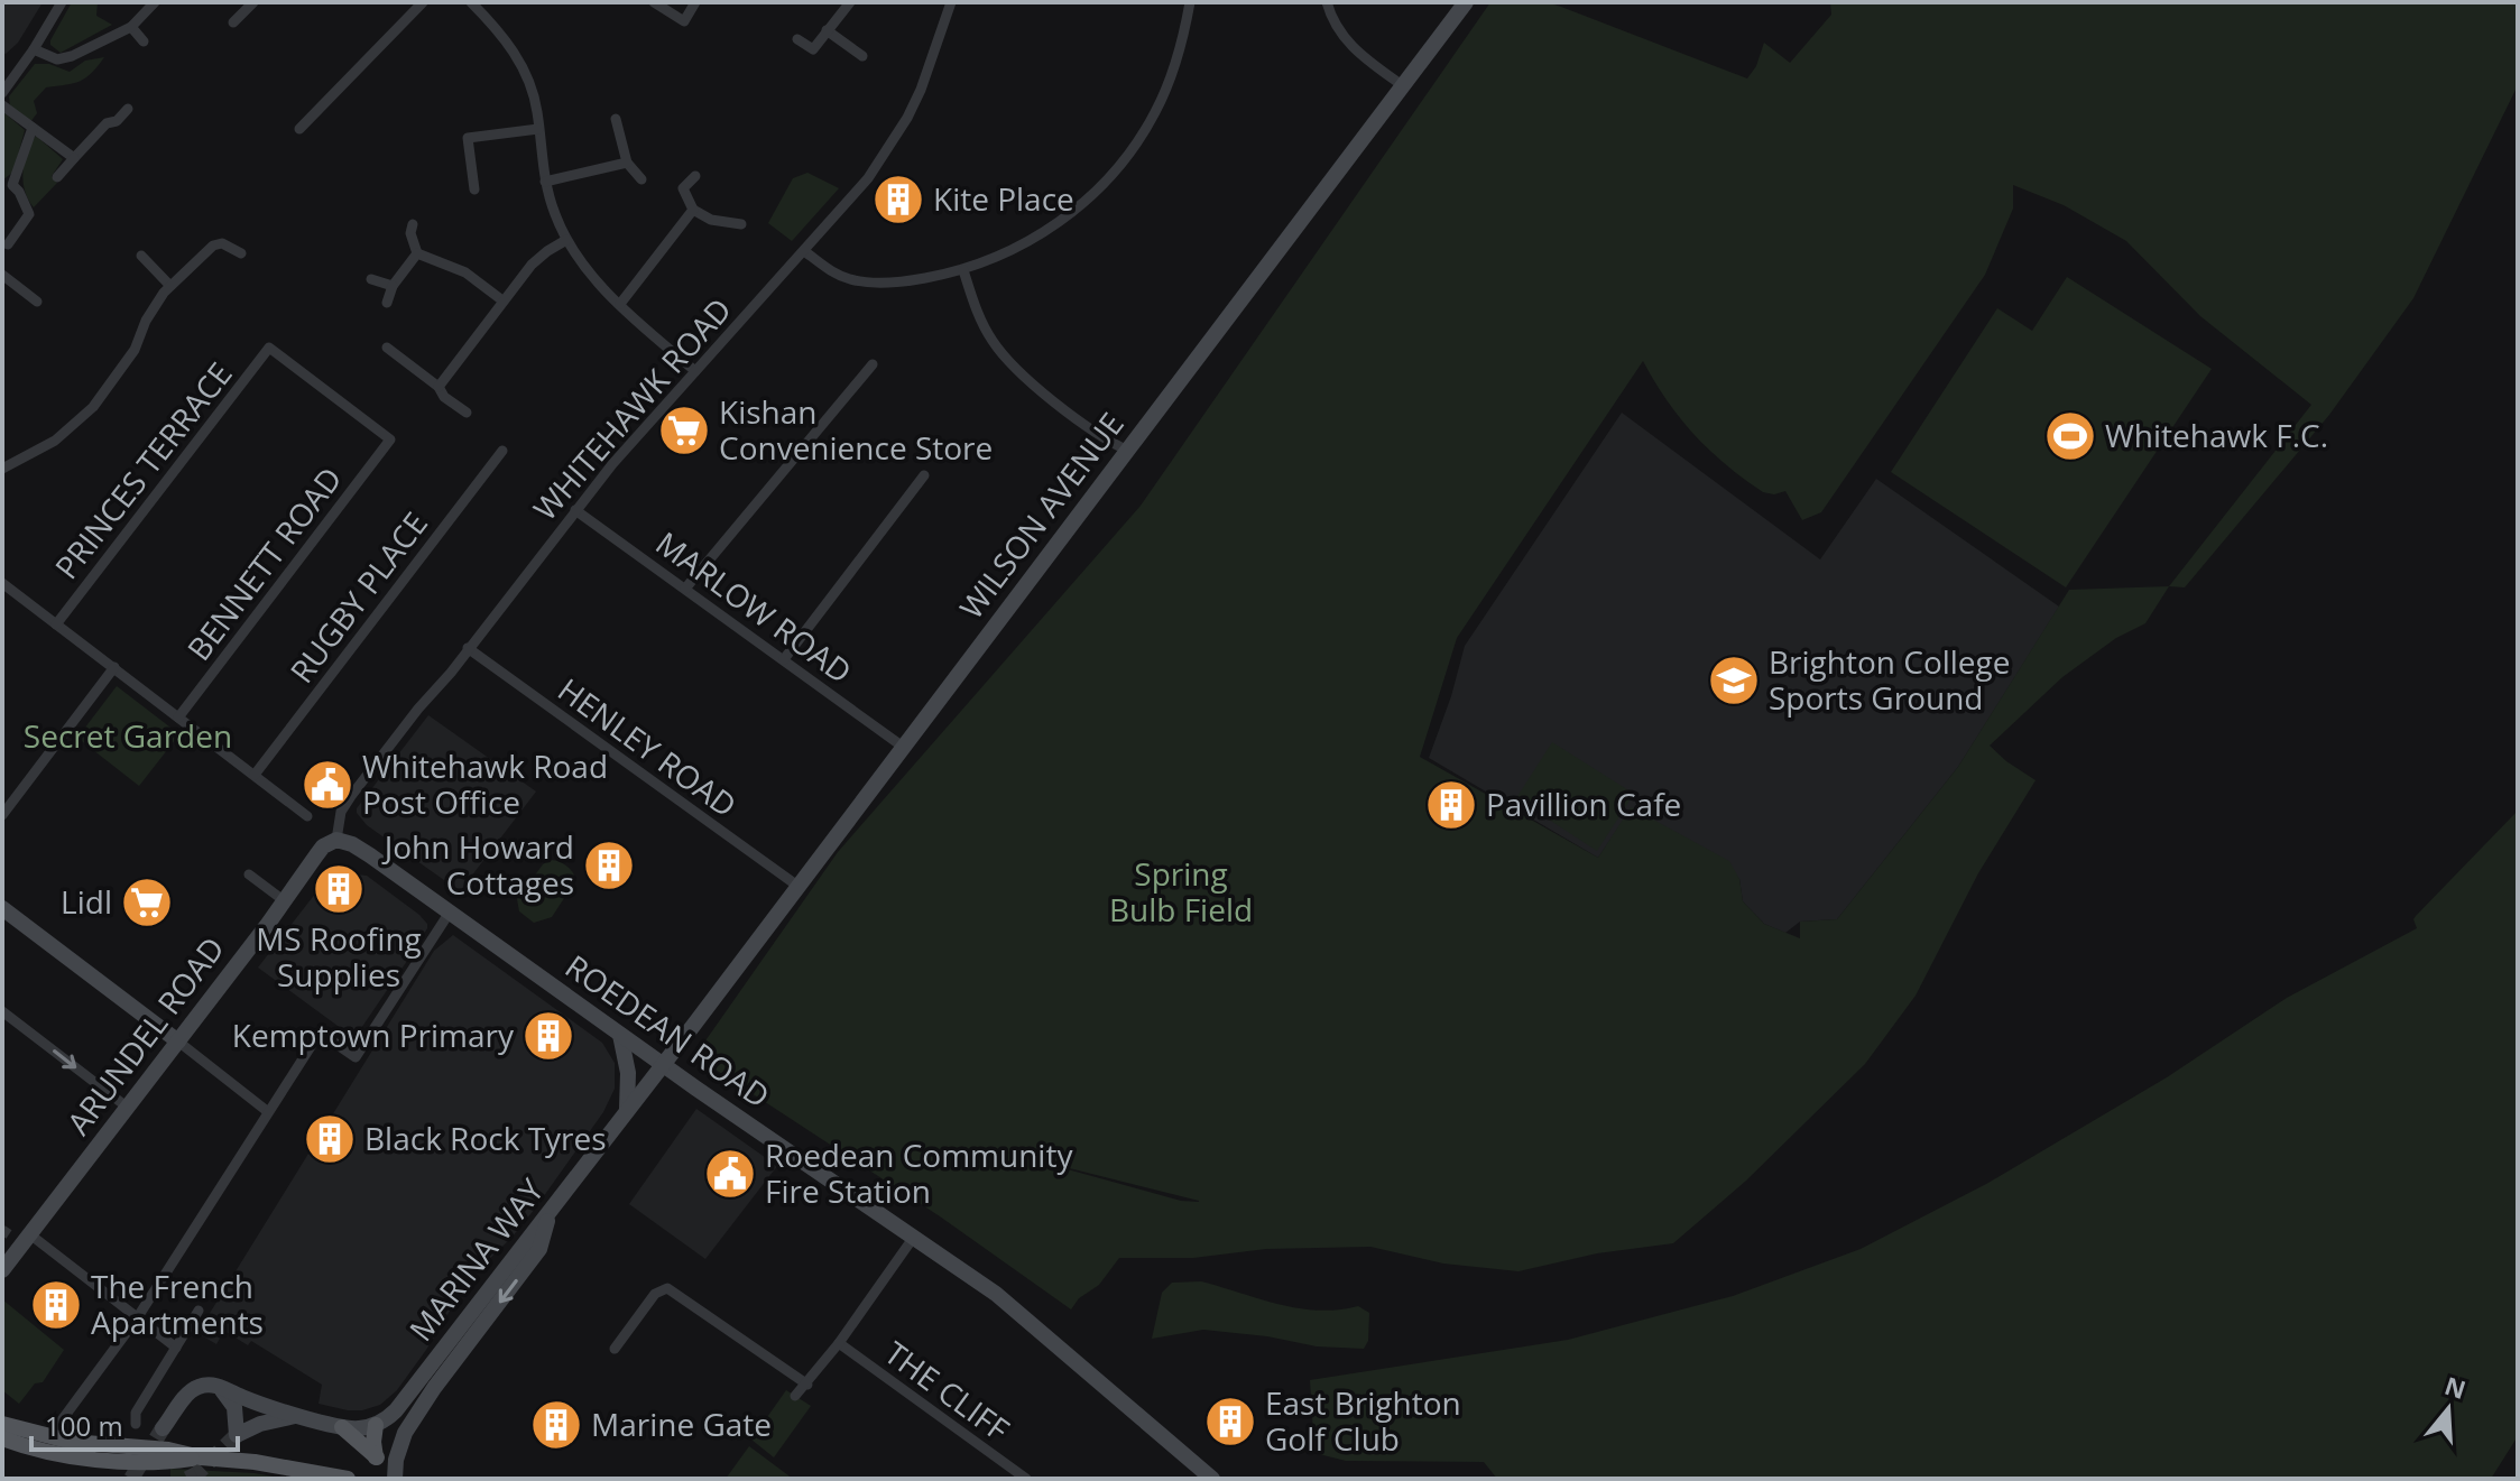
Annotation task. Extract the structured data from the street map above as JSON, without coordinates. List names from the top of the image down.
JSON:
{
  "streets": {
    "street": [
      "WHITEHAWK ROAD",
      "PRINCES TERRACE",
      "WILSON AVENUE",
      "BENNETT ROAD",
      "RUGBY PLACE",
      "MARLOW ROAD",
      "HENLEY ROAD",
      "ROEDEAN ROAD",
      "ARUNDEL ROAD",
      "MARINA WAY",
      "THE CLIFF"
    ]
  },
  "crossings": [
    ["WHITEHAWK ROAD", "MARLOW ROAD"],
    ["WHITEHAWK ROAD", "HENLEY ROAD"],
    ["WHITEHAWK ROAD", "ROEDEAN ROAD"],
    ["WHITEHAWK ROAD", "ARUNDEL ROAD"],
    ["PRINCES TERRACE", "BENNETT ROAD"],
    ["WILSON AVENUE", "MARLOW ROAD"],
    ["WILSON AVENUE", "HENLEY ROAD"],
    ["WILSON AVENUE", "ROEDEAN ROAD"],
    ["WILSON AVENUE", "MARINA WAY"],
    ["ROEDEAN ROAD", "ARUNDEL ROAD"],
    ["ROEDEAN ROAD", "MARINA WAY"]
  ],
  "parks": ["Secret Garden", "Spring Bulb Field"],
  "places": {
    "building": [
      "Kite Place",
      "Pavillion Cafe",
      "John Howard Cottages",
      "MS Roofing Supplies",
      "Kemptown Primary",
      "Black Rock Tyres",
      "The French Apartments",
      "East Brighton Golf Club",
      "Marine Gate"
    ],
    "supermarket": ["Kishan Convenience Store", "Lidl"],
    "sports": ["Whitehawk F.C."],
    "school or university": ["Brighton College Sports Ground"],
    "public building": ["Whitehawk Road Post Office", "Roedean Community Fire Station"]
  },
  "scale_bar": "100 m",
  "north": "top"
}
